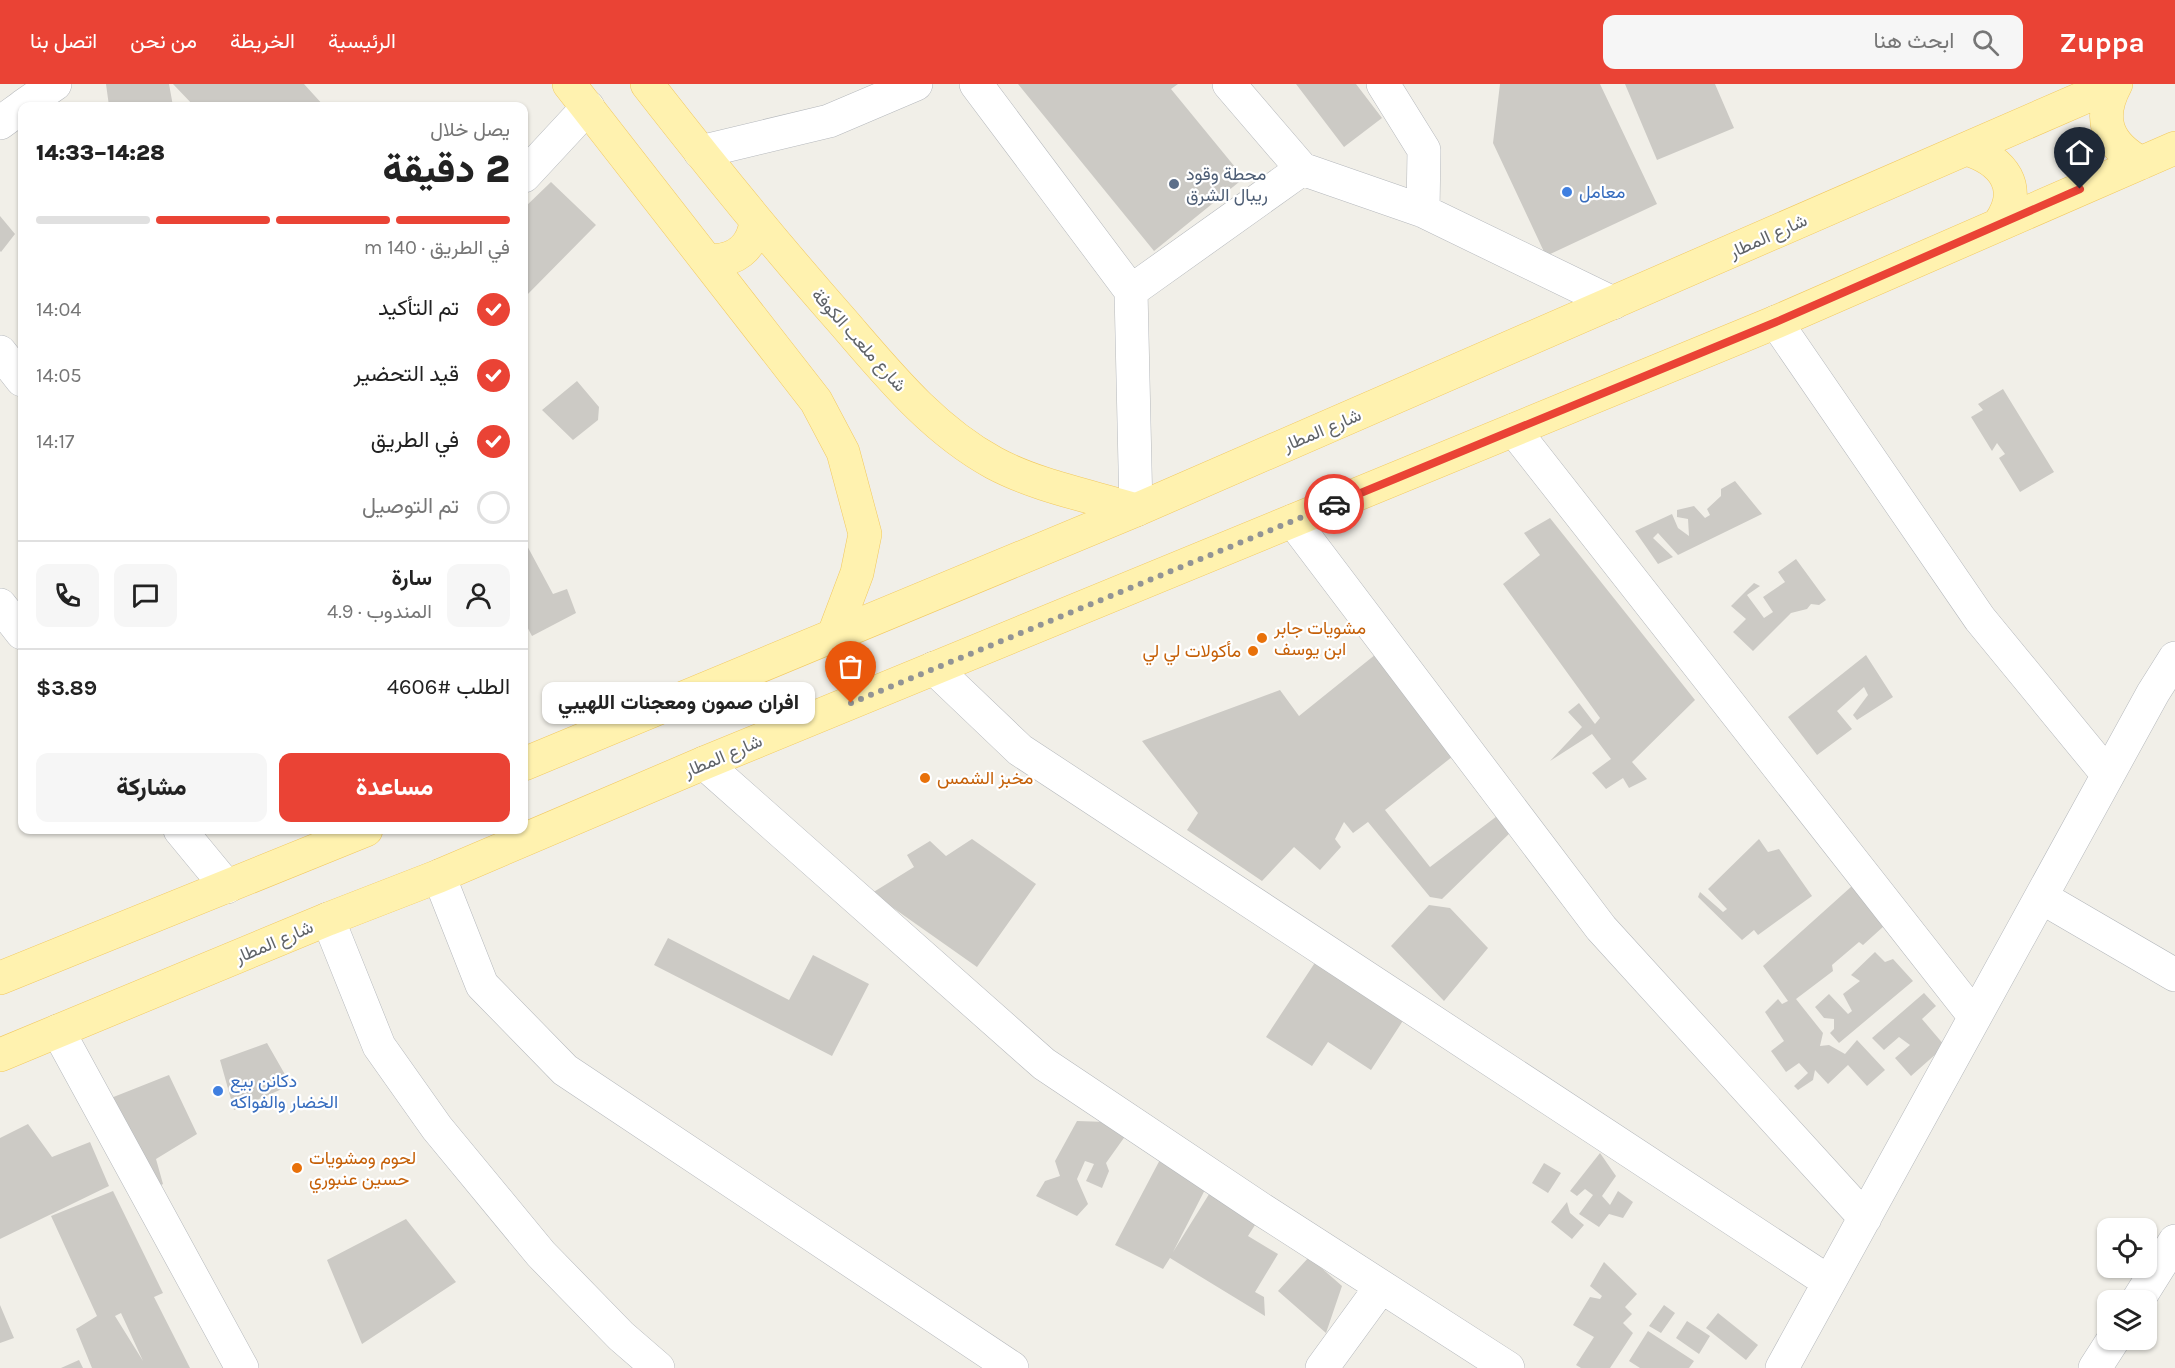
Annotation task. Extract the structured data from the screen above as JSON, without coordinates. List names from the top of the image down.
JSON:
{
  "streets": {
    "main road": ["شارع المطار", "شارع ملعب الكوفة"]
  },
  "crossings": [
    ["شارع المطار", "شارع ملعب الكوفة"]
  ],
  "places": [
    "محطة وقود ريبال الشرق",
    "معامل",
    "مشويات جابر ابن يوسف",
    "مأكولات لي لي",
    "افران صمون ومعجنات اللهيبي",
    "مخبز الشمس",
    "دكانن بيع الخضار والفواكه",
    "لحوم ومشويات حسين عنبوري"
  ],
  "page": {
    "header": "Zuppa",
    "search": "ابحث هنا",
    "nav": [
      "الرئيسية",
      "الخريطة",
      "من نحن",
      "اتصل بنا"
    ],
    "heading": ["2 دقيقة", "يصل خلال", "14:28–14:33"],
    "panel": [
      "سارة",
      "المندوب · 4.9",
      "الطلب #4606",
      "$3.89"
    ],
    "bar": "في الطريق · 140 m",
    "list": [
      ["تم التأكيد", "14:04"],
      ["قيد التحضير", "14:05"],
      ["في الطريق", "14:17"],
      "تم التوصيل"
    ],
    "bubble": "افران صمون ومعجنات اللهيبي",
    "buttons": ["مساعدة", "مشاركة"]
  }
}
